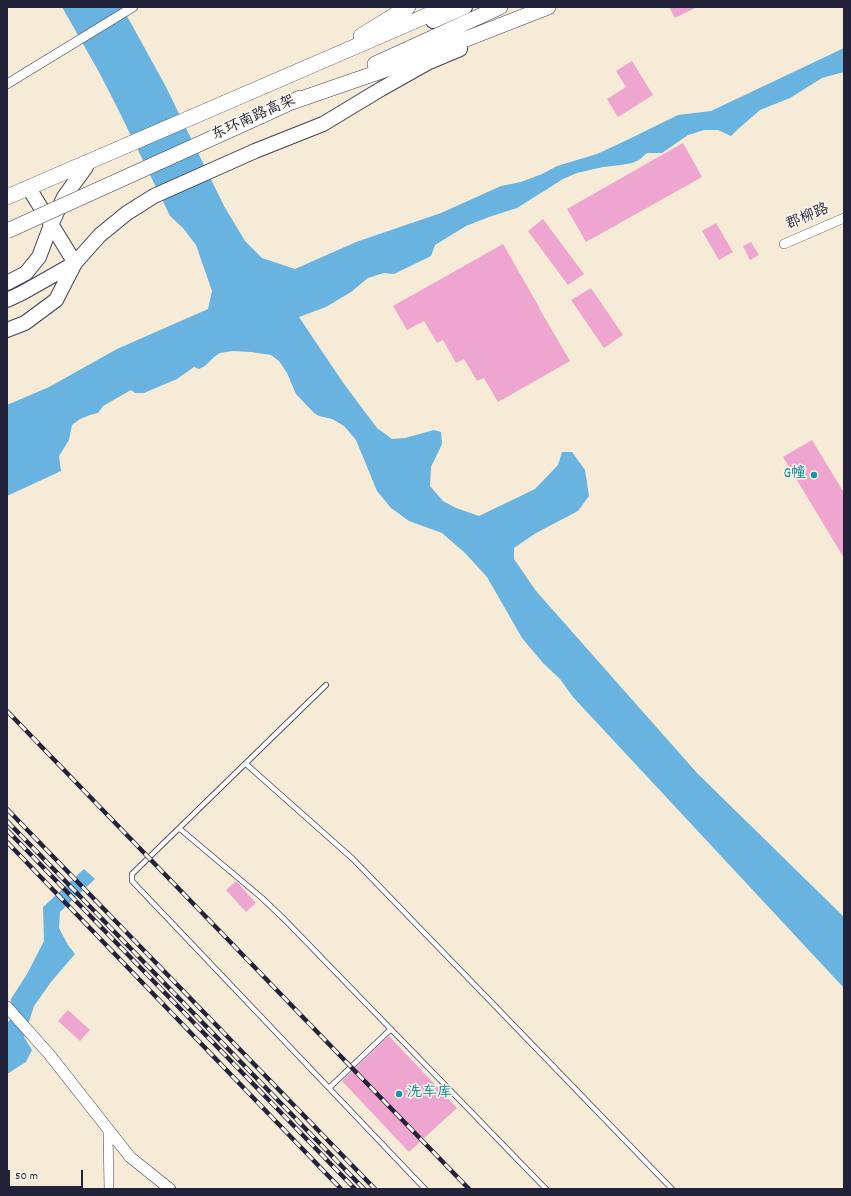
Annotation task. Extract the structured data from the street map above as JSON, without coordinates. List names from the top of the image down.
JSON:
{
  "streets": {
    "highway": ["东环南路高架"],
    "street": ["郡柳路"]
  },
  "places": ["G幢", "洗车库"],
  "scale_bar": "50 m"
}
